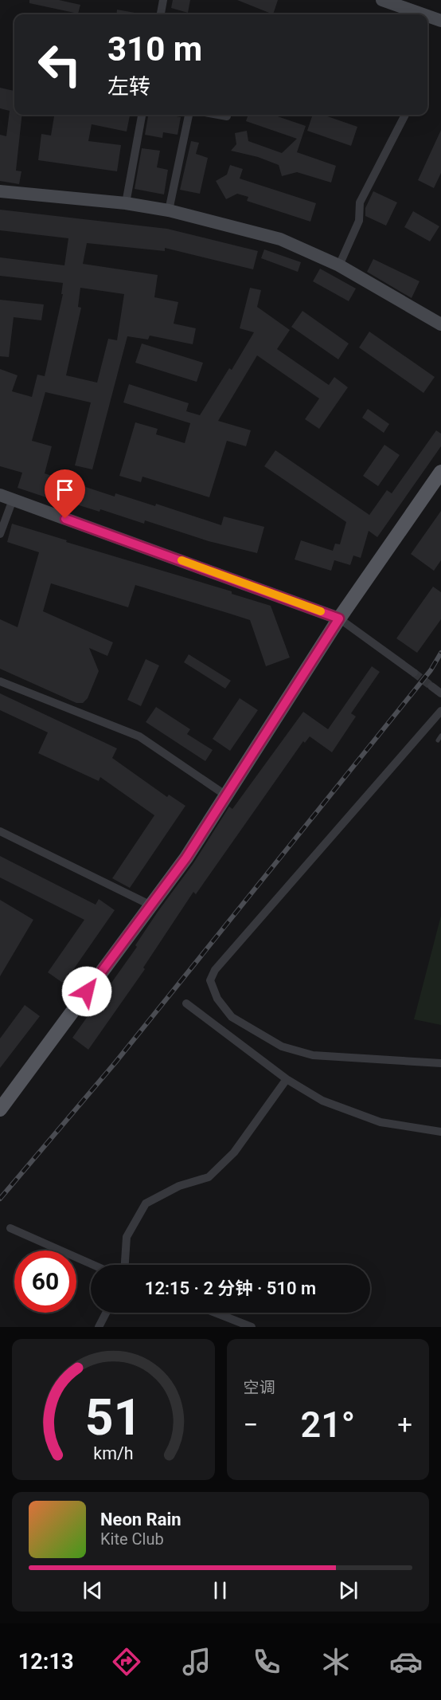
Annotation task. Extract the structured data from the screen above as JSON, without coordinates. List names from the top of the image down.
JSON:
{
  "page": {
    "turn": ["310 m", "左转"],
    "limit": "60",
    "trip": "12:15 · 2 分钟 · 510 m",
    "tile": "空调",
    "heat": ["−", "21°", "+"],
    "song": ["Neon Rain", "Kite Club"],
    "tabs": "12:13",
    "gauge": ["51", "km/h"]
  }
}
